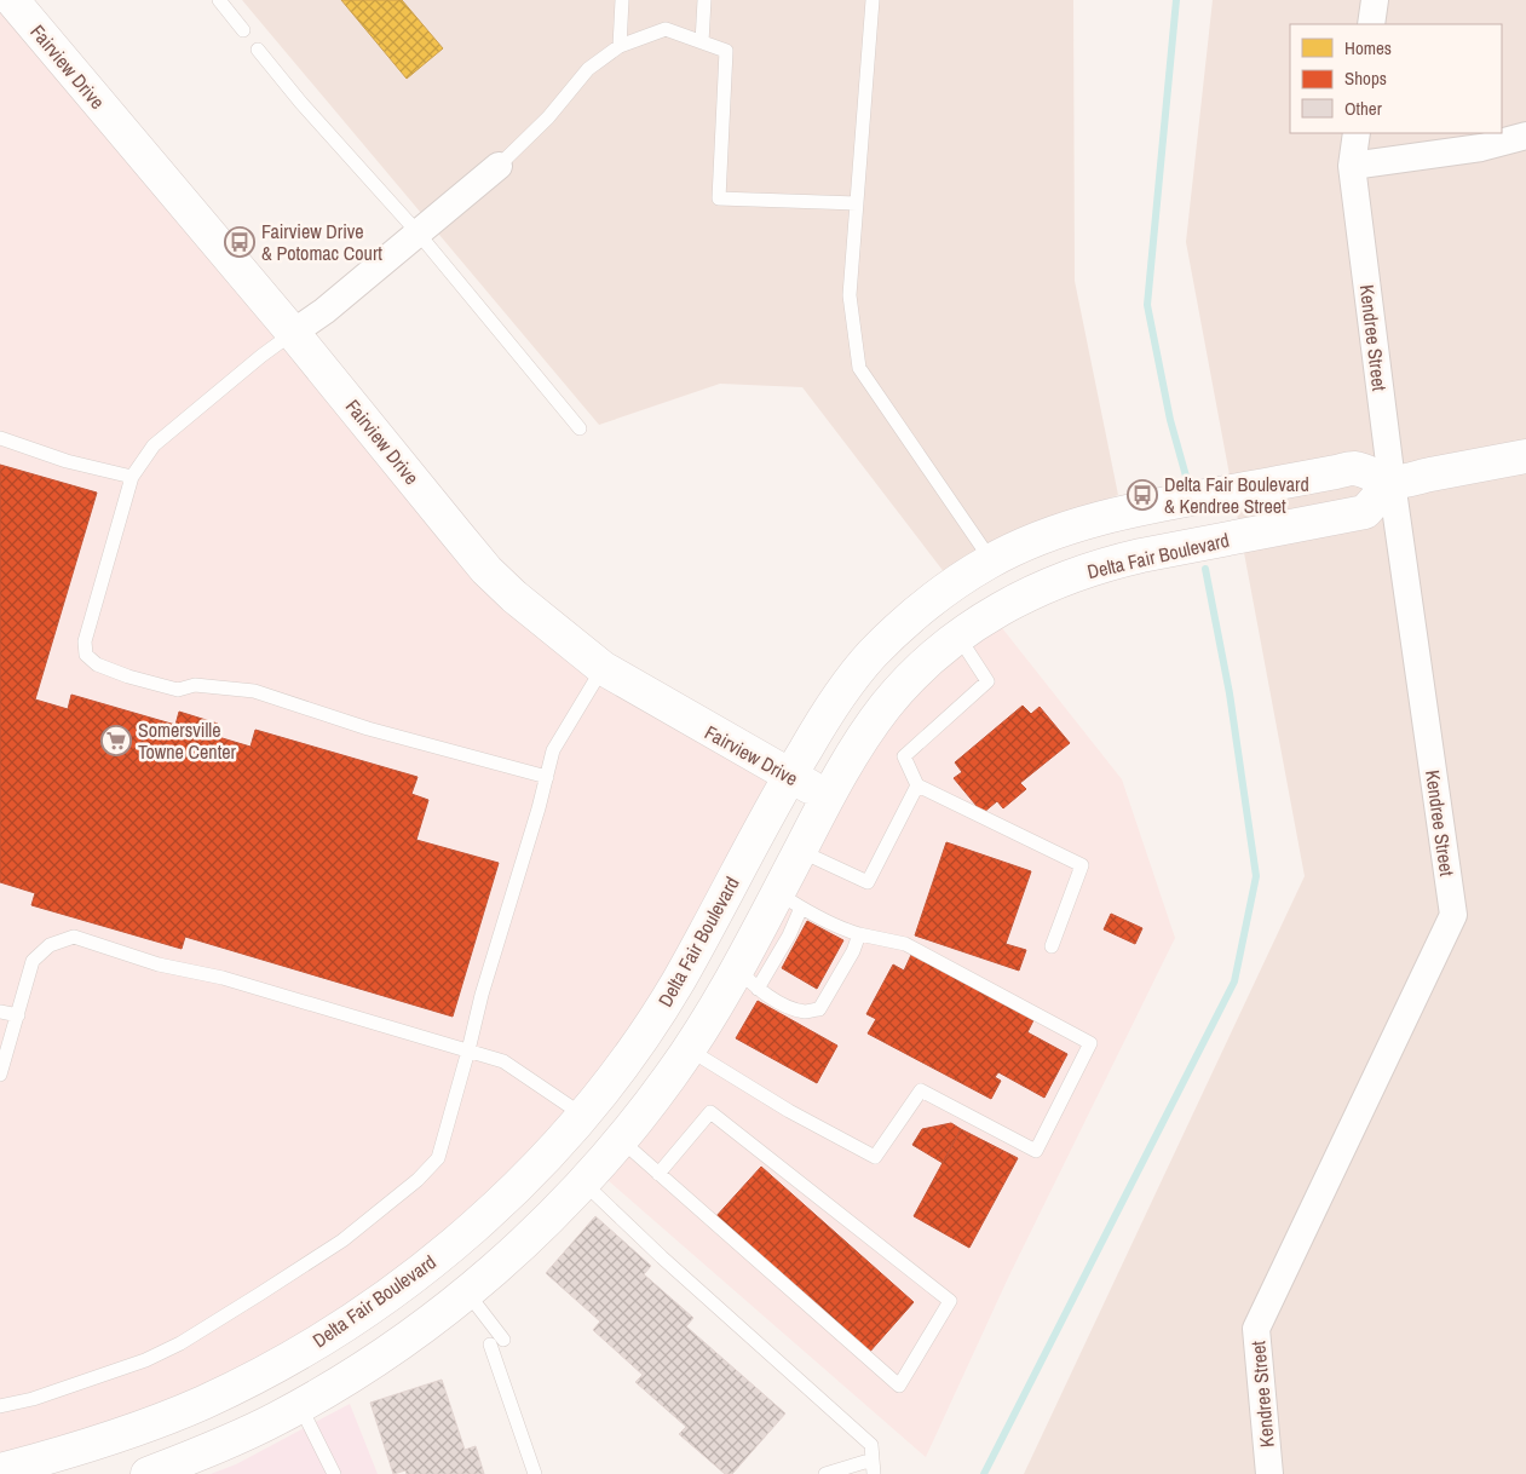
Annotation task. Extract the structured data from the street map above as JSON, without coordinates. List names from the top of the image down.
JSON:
{
  "streets": {
    "main road": ["Fairview Drive", "Delta Fair Boulevard"],
    "street": ["Kendree Street"]
  },
  "crossings": [
    ["Fairview Drive", "Delta Fair Boulevard"],
    ["Kendree Street", "Delta Fair Boulevard"]
  ],
  "places": {
    "bus stop": ["Fairview Drive & Potomac Court", "Delta Fair Boulevard & Kendree Street"],
    "supermarket": ["Somersville Towne Center"]
  },
  "legend": ["Homes", "Shops", "Other"]
}
